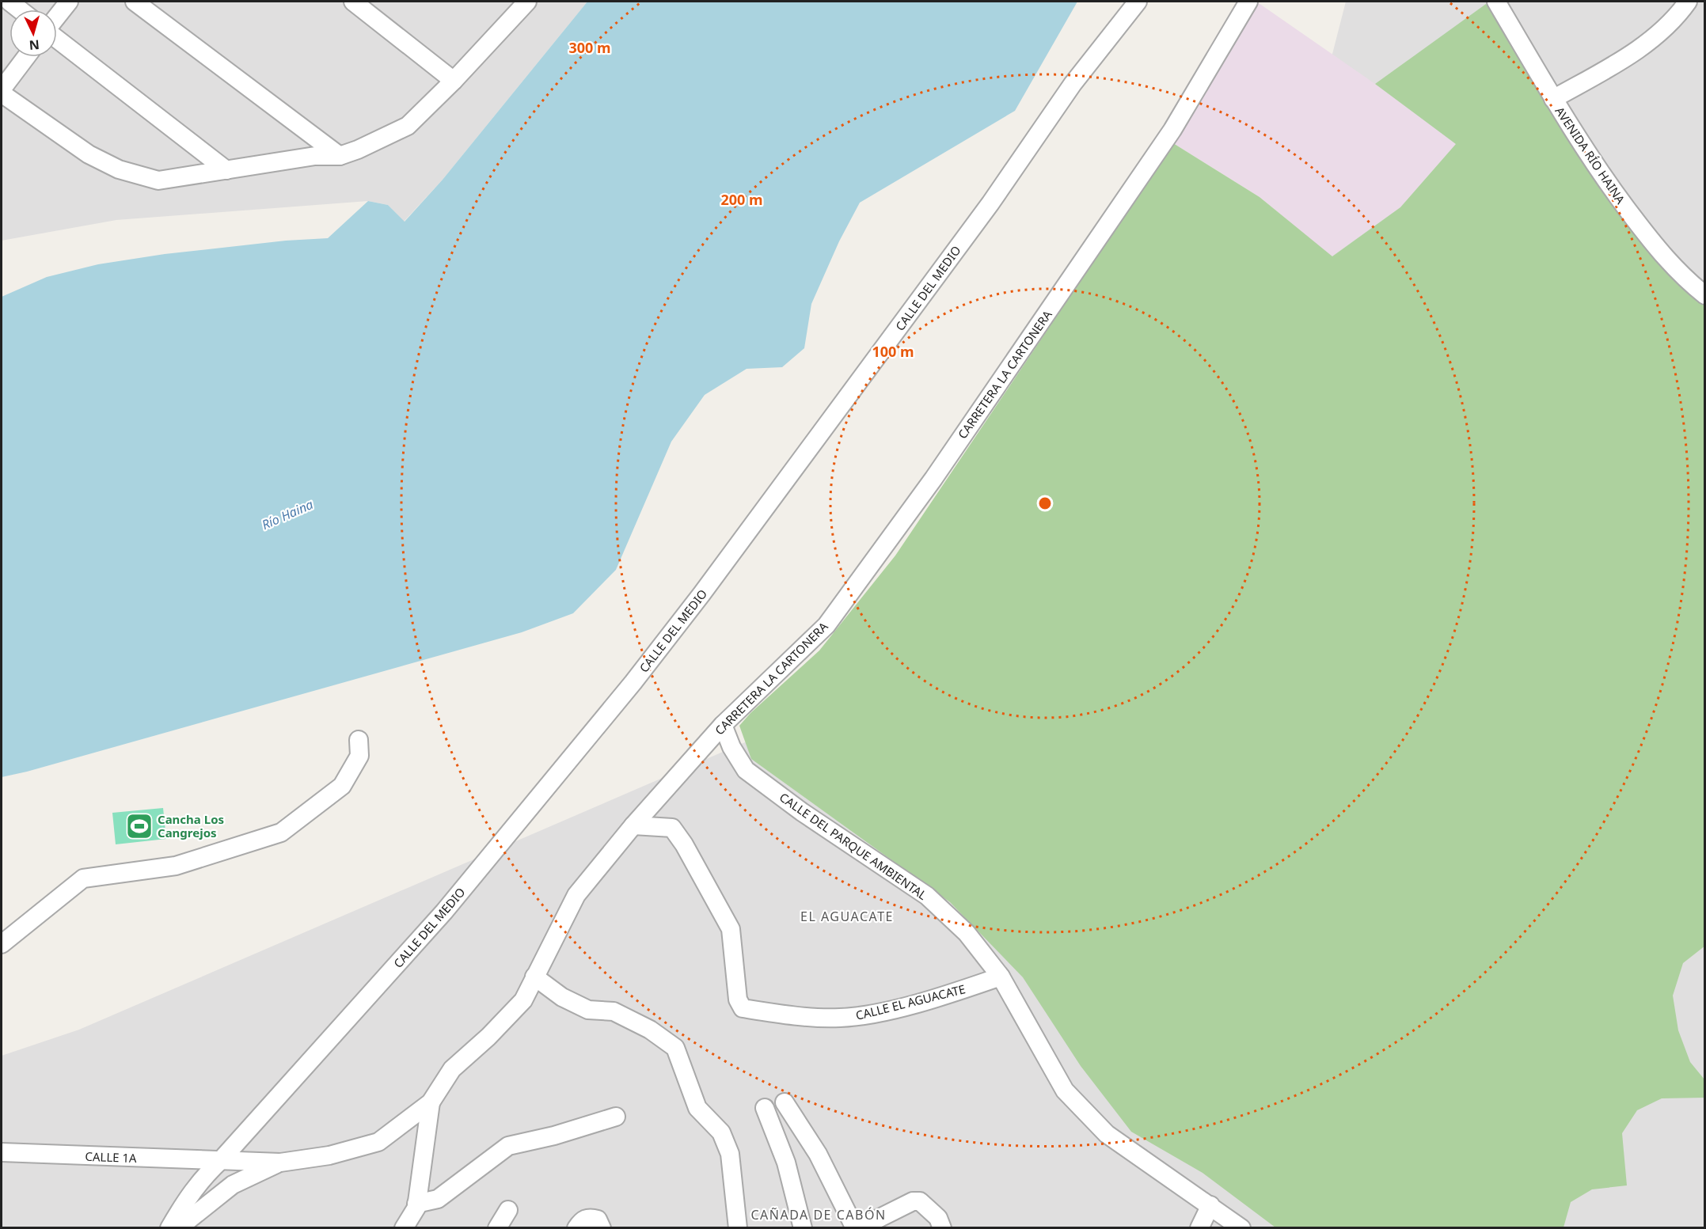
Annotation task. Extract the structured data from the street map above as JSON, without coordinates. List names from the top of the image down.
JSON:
{
  "streets": {
    "street": [
      "AVENIDA RÍO HAINA",
      "CALLE DEL MEDIO",
      "CARRETERA LA CARTONERA",
      "CALLE DEL PARQUE AMBIENTAL",
      "CALLE EL AGUACATE",
      "CALLE 1A"
    ]
  },
  "crossings": [
    ["CALLE DEL MEDIO", "CARRETERA LA CARTONERA"],
    ["CALLE DEL MEDIO", "CALLE 1A"],
    ["CARRETERA LA CARTONERA", "CALLE DEL PARQUE AMBIENTAL"],
    ["CARRETERA LA CARTONERA", "CALLE EL AGUACATE"],
    ["CARRETERA LA CARTONERA", "CALLE 1A"],
    ["CALLE DEL PARQUE AMBIENTAL", "CALLE EL AGUACATE"]
  ],
  "districts": ["EL AGUACATE", "CAÑADA DE CABÓN"],
  "water": ["Río Haina"],
  "places": {
    "sports": ["Cancha Los Cangrejos"]
  },
  "north": "bottom",
  "rings": ["300 m", "200 m", "100 m"]
}
